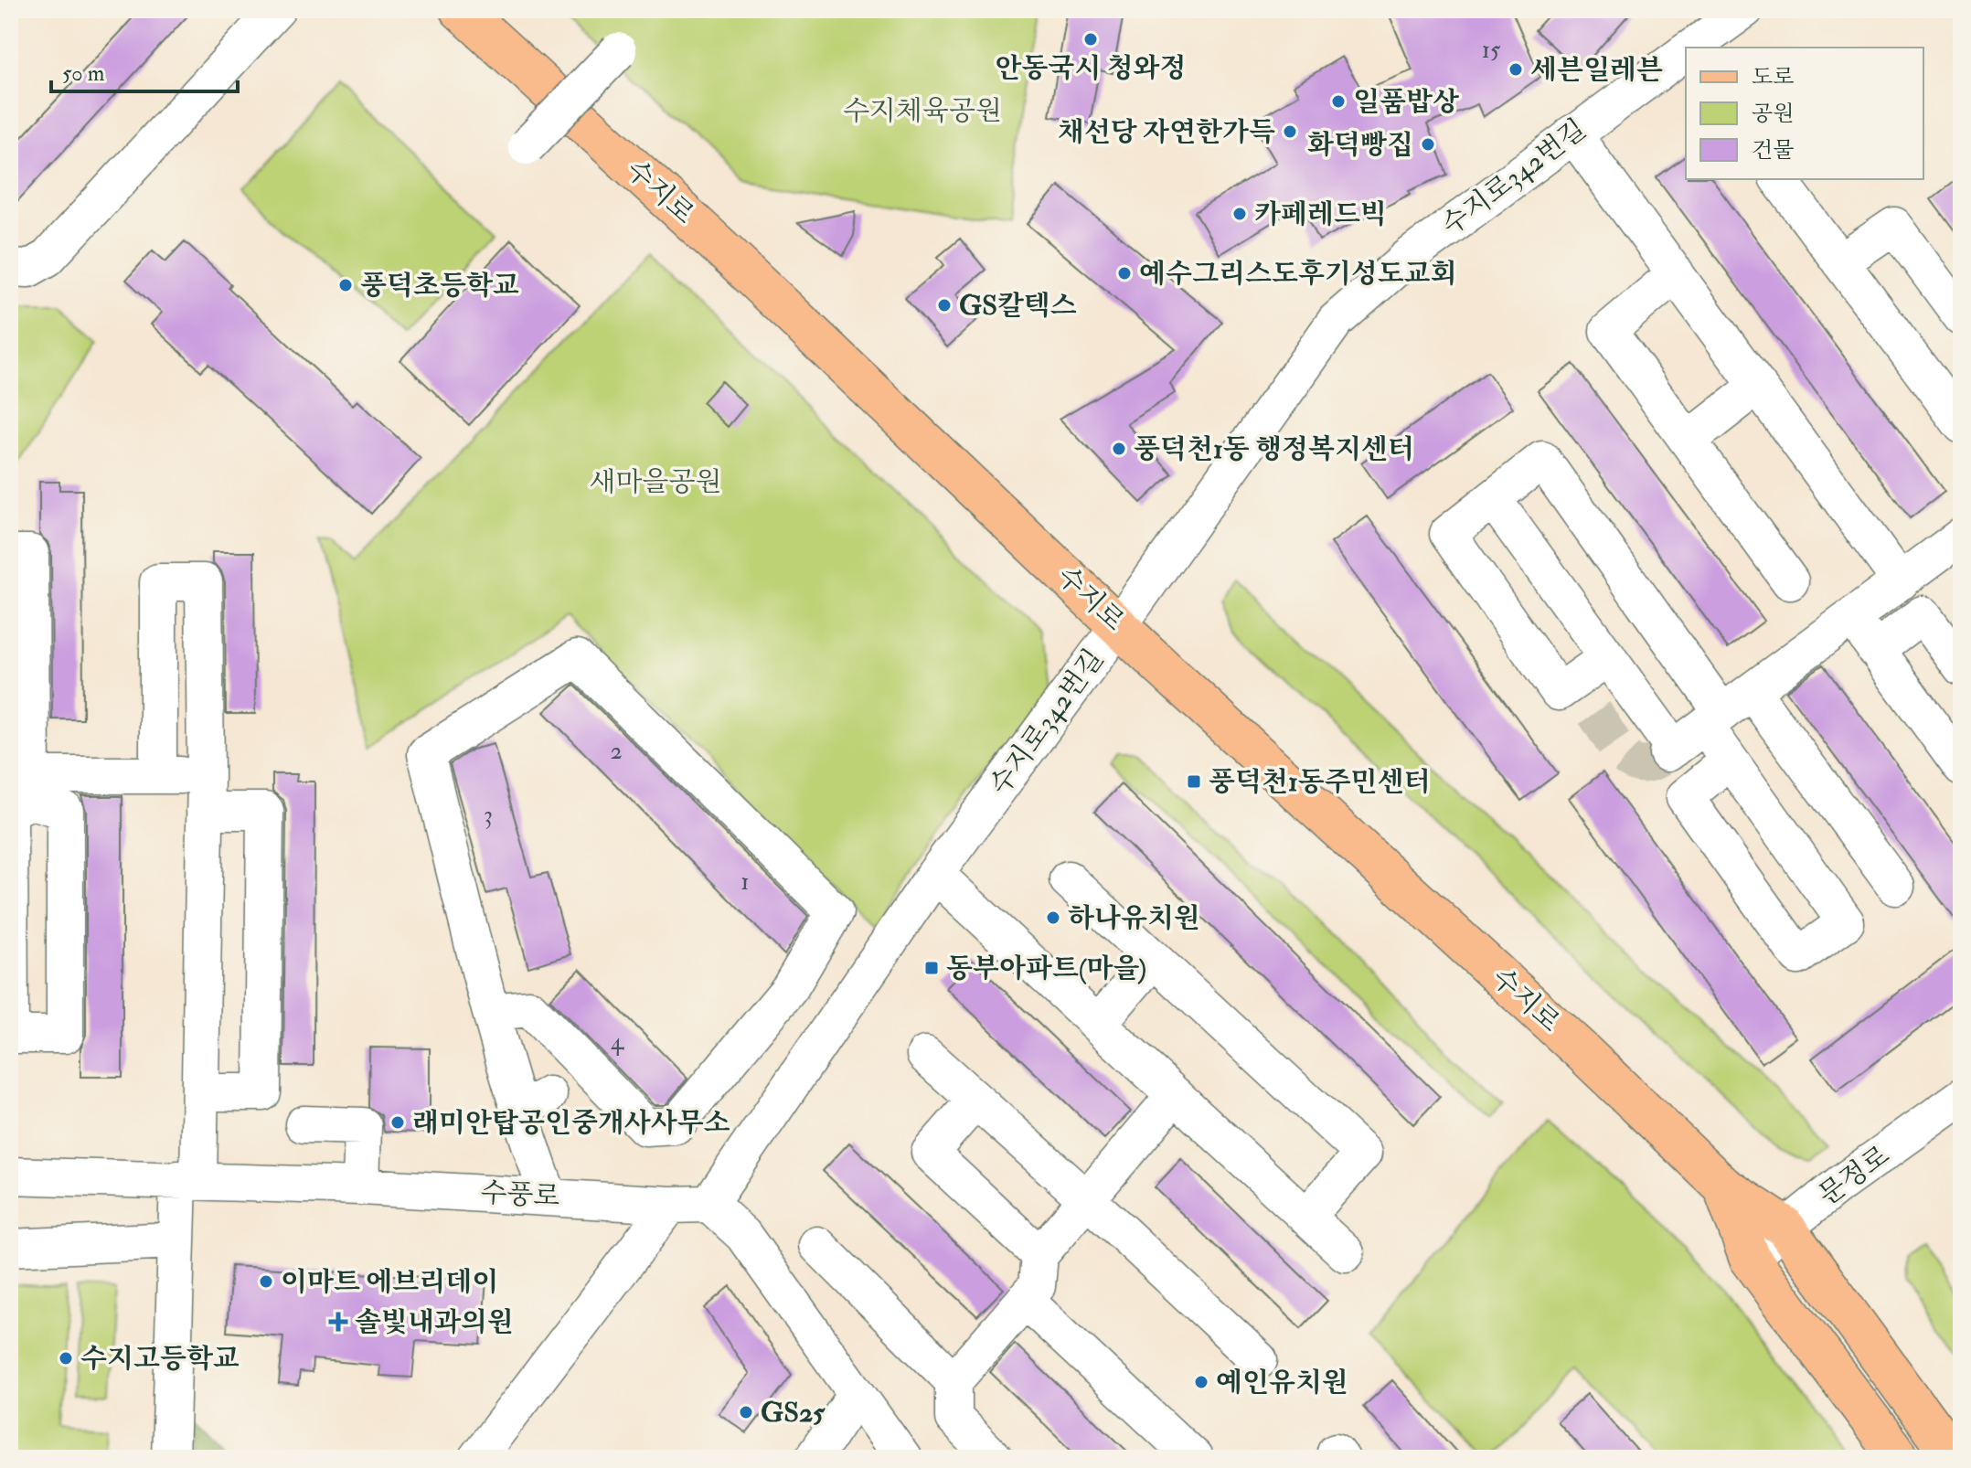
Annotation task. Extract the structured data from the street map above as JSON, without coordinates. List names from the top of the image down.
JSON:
{
  "streets": {
    "main road": ["수지로"],
    "street": ["수지로342번길", "문정로", "수풍로"]
  },
  "crossings": [
    ["수지로342번길", "수지로"],
    ["수지로342번길", "수풍로"],
    ["수지로", "문정로"]
  ],
  "parks": ["수지체육공원", "새마을공원"],
  "places": {
    "other": [
      "안동국시 청와정",
      "세븐일레븐",
      "일품밥상",
      "채선당 자연한가득",
      "화덕빵집",
      "카페레드빅",
      "예수그리스도후기성도교회",
      "풍덕초등학교",
      "GS칼텍스",
      "풍덕천1동 행정복지센터",
      "하나유치원",
      "래미안탑공인중개사사무소",
      "이마트 에브리데이",
      "수지고등학교",
      "예인유치원",
      "GS25"
    ],
    "transit": ["풍덕천1동주민센터", "동부아파트(마을)"],
    "health": ["솔빛내과의원"]
  },
  "house_numbers": [
    "15",
    "2",
    "3",
    "1",
    "4"
  ],
  "legend": ["도로", "공원", "건물"],
  "scale_bar": "50 m"
}
